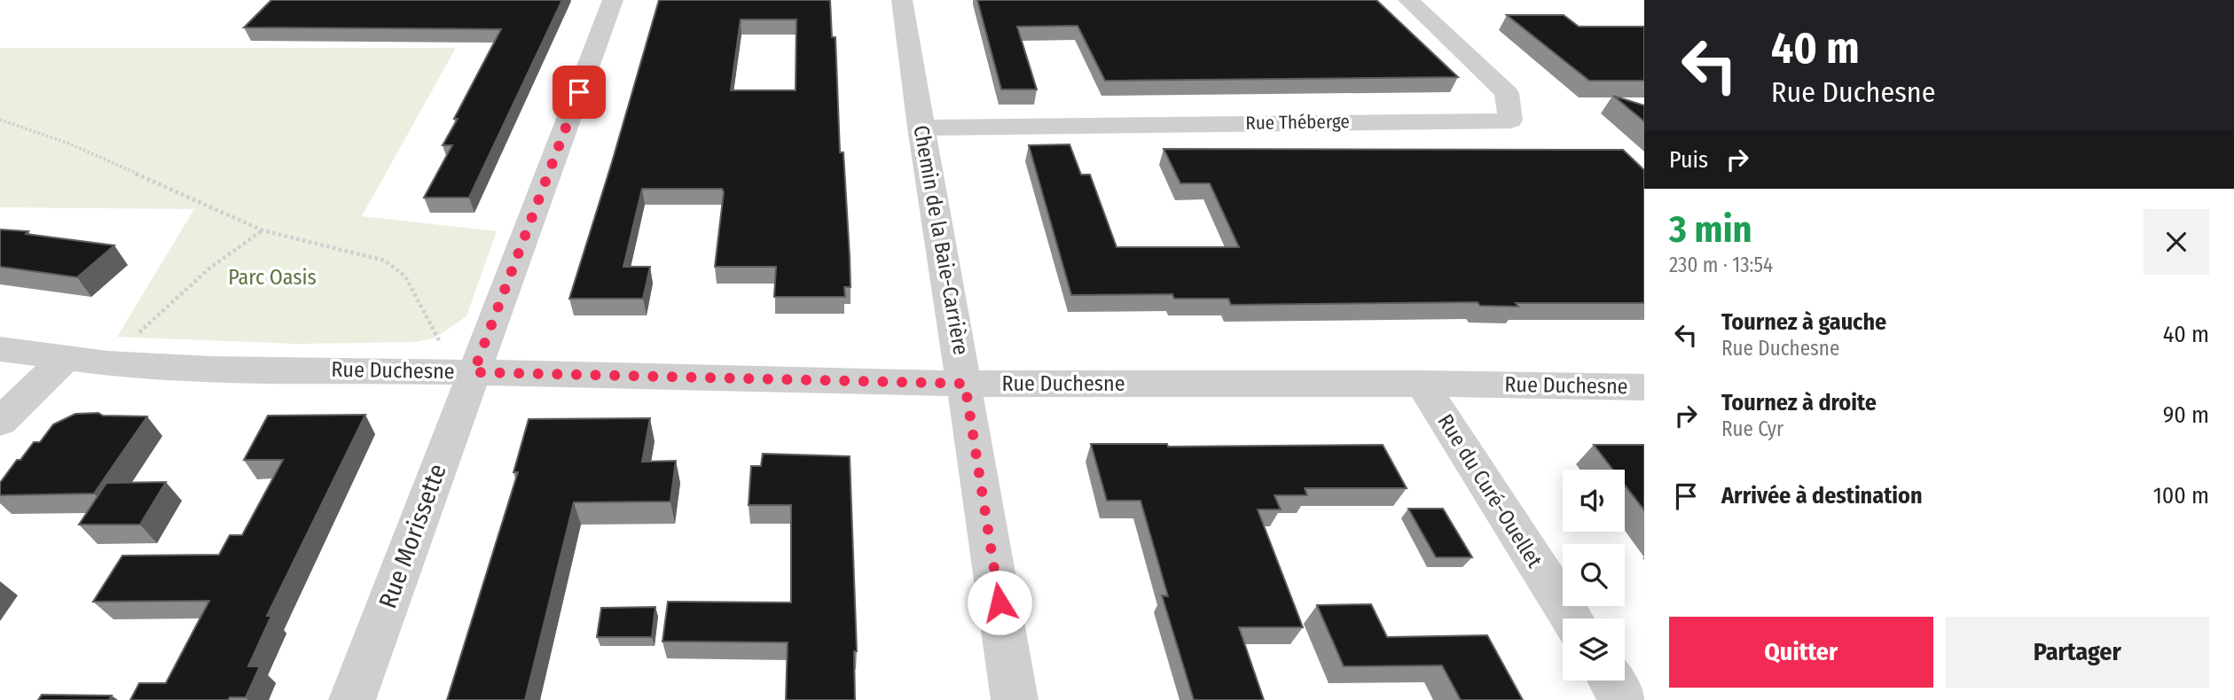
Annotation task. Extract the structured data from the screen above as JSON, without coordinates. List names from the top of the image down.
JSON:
{
  "streets": {
    "street": [
      "Rue Théberge",
      "Chemin de la Baie-Carrière",
      "Rue Duchesne",
      "Rue du Curé-Ouellet",
      "Rue Morissette"
    ]
  },
  "crossings": [
    ["Rue Théberge", "Chemin de la Baie-Carrière"],
    ["Chemin de la Baie-Carrière", "Rue Duchesne"],
    ["Rue Duchesne", "Rue du Curé-Ouellet"],
    ["Rue Duchesne", "Rue Morissette"]
  ],
  "parks": ["Parc Oasis"],
  "page": {
    "turn": ["40 m", "Rue Duchesne"],
    "then": "Puis",
    "heading": ["3 min", "230 m · 13:54"],
    "list": [
      {
        "name": "Tournez à gauche",
        "note": "Rue Duchesne",
        "value": "40 m"
      },
      {
        "name": "Tournez à droite",
        "note": "Rue Cyr",
        "value": "90 m"
      },
      {
        "name": "Arrivée à destination",
        "value": "100 m"
      }
    ],
    "buttons": ["Quitter", "Partager"]
  }
}
